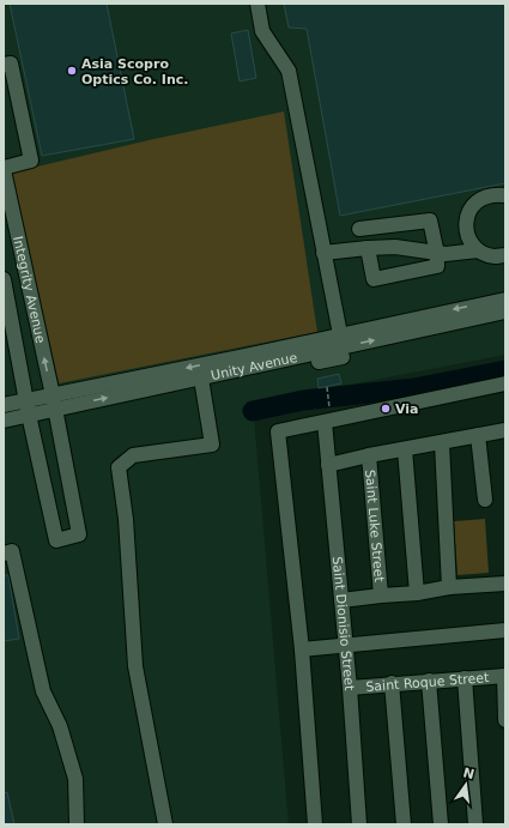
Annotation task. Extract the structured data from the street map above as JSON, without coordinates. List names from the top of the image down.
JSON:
{
  "streets": {
    "street": [
      "Integrity Avenue",
      "Unity Avenue",
      "Saint Luke Street",
      "Saint Dionisio Street",
      "Saint Roque Street"
    ]
  },
  "crossings": [
    ["Integrity Avenue", "Unity Avenue"],
    ["Saint Dionisio Street", "Saint Roque Street"]
  ],
  "places": ["Asia Scopro Optics Co. Inc.", "Via"],
  "north": "top"
}
